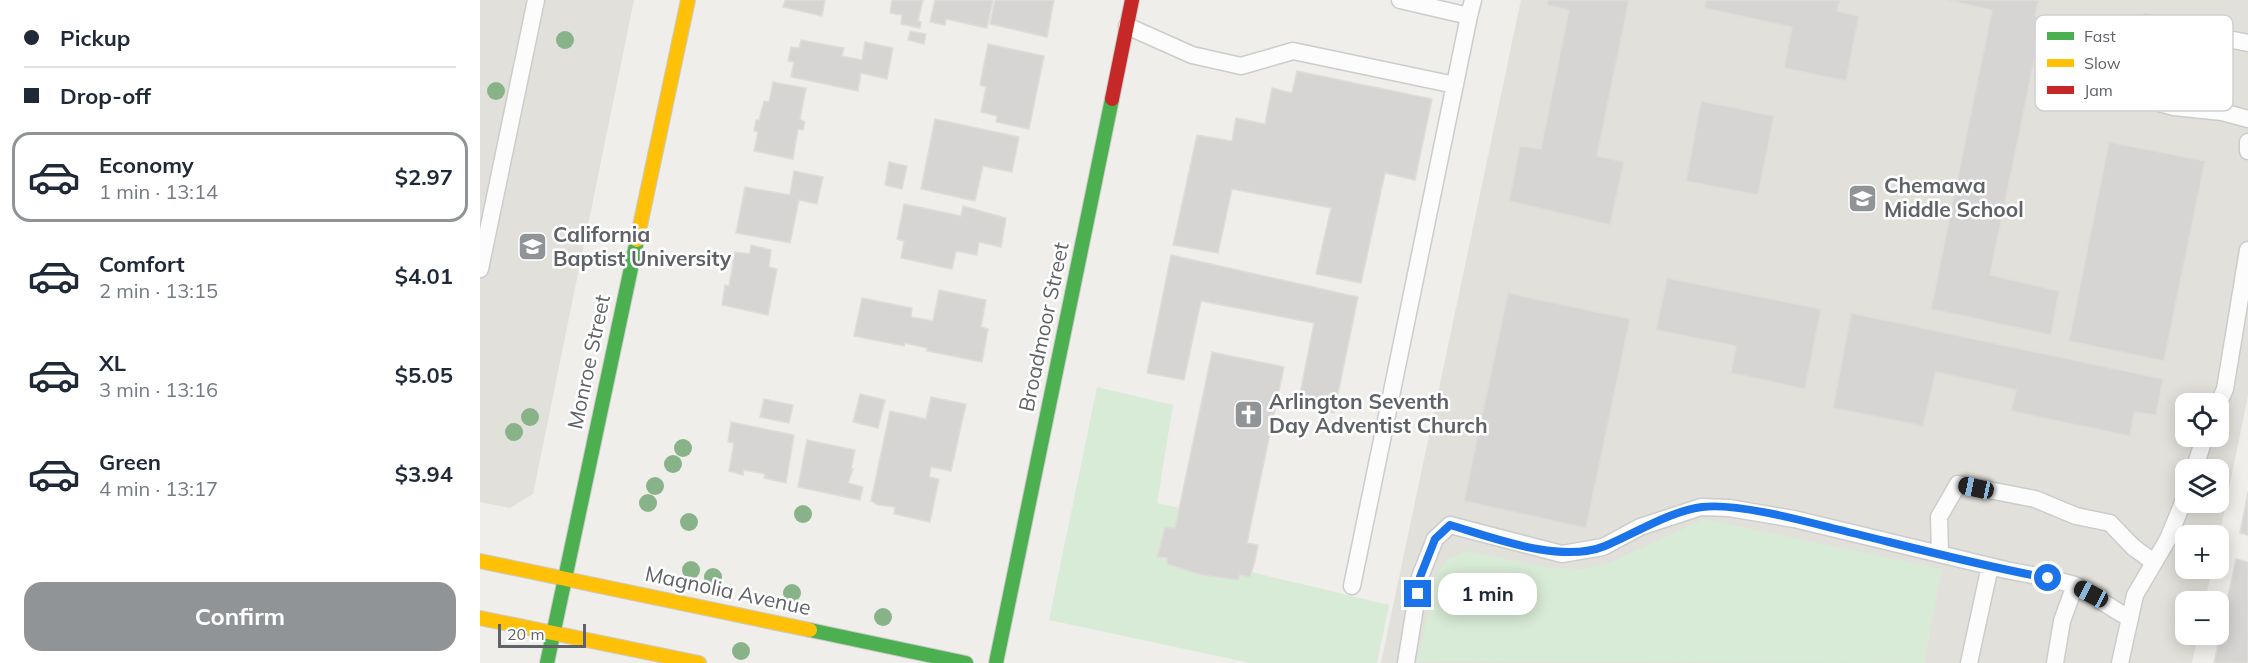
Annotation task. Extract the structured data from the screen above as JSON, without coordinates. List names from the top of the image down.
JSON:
{
  "streets": {
    "street": ["Broadmoor Street", "Monroe Street", "Magnolia Avenue"]
  },
  "crossings": [
    ["Monroe Street", "Magnolia Avenue"]
  ],
  "places": {
    "school or university": ["Chemawa Middle School", "California Baptist University"],
    "church": ["Arlington Seventh Day Adventist Church"]
  },
  "legend": ["Fast", "Slow", "Jam"],
  "scale_bar": "20 m",
  "page": {
    "banner": ["Pickup", "Drop-off"],
    "list": [
      {
        "name": "Economy",
        "note": "1 min · 13:14",
        "value": "$2.97"
      },
      {
        "name": "Comfort",
        "note": "2 min · 13:15",
        "value": "$4.01"
      },
      {
        "name": "XL",
        "note": "3 min · 13:16",
        "value": "$5.05"
      },
      {
        "name": "Green",
        "note": "4 min · 13:17",
        "value": "$3.94"
      }
    ],
    "map_buttons": ["+", "−"],
    "buttons": "Confirm",
    "bubble": "1 min",
    "scale": "20 m"
  }
}
